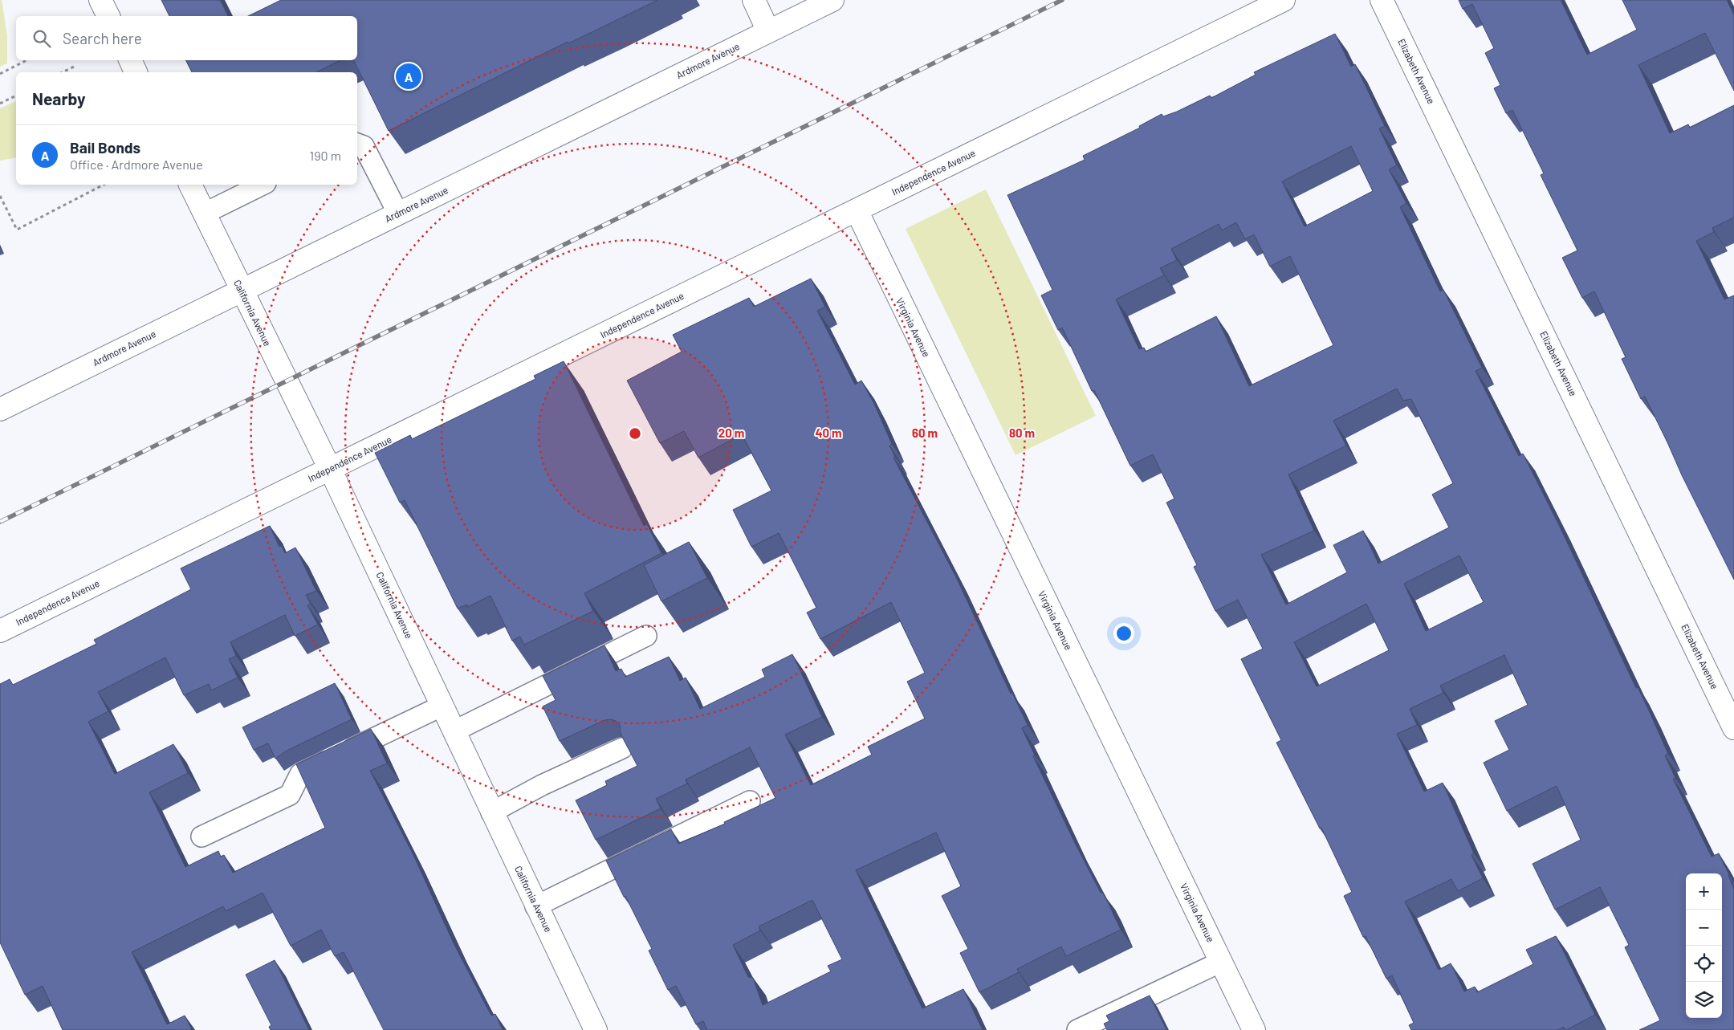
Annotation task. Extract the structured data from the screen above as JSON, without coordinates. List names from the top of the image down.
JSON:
{
  "streets": {
    "street": [
      "Ardmore Avenue",
      "Elizabeth Avenue",
      "Independence Avenue",
      "California Avenue",
      "Virginia Avenue"
    ]
  },
  "crossings": [
    ["Ardmore Avenue", "California Avenue"],
    ["Independence Avenue", "California Avenue"],
    ["Independence Avenue", "Virginia Avenue"]
  ],
  "page": {
    "search": "Search here",
    "pins": "A",
    "heading": "Nearby",
    "list": [
      {
        "mark": "A",
        "name": "Bail Bonds",
        "note": "Office · Ardmore Avenue",
        "value": "190 m"
      }
    ],
    "map_buttons": ["+", "−"]
  },
  "rings": [
    "20 m",
    "40 m",
    "60 m",
    "80 m"
  ]
}
